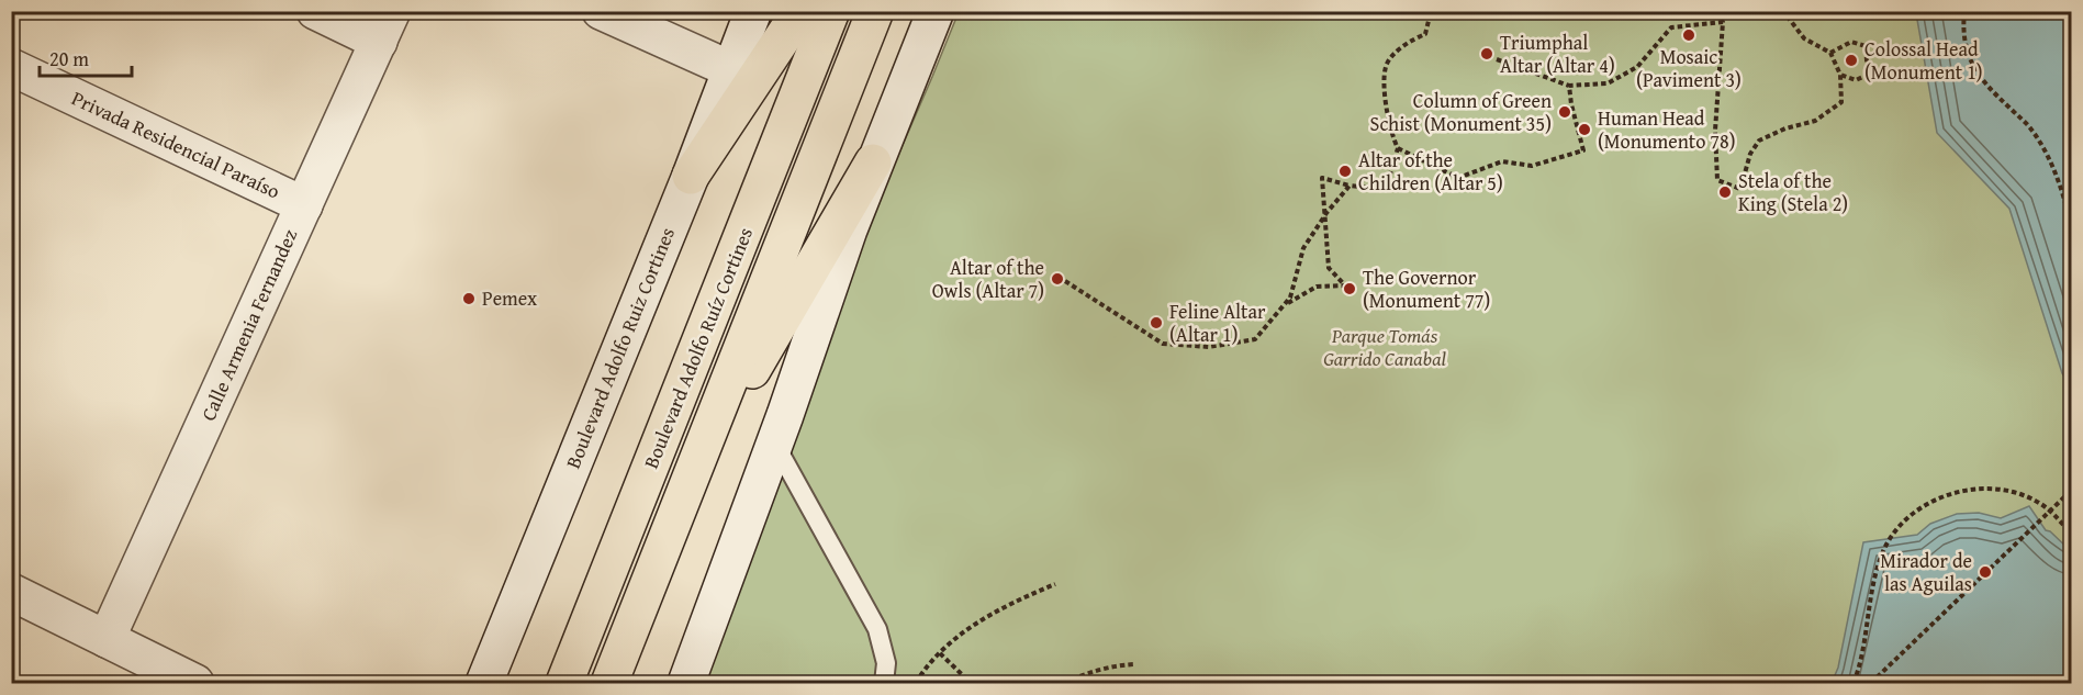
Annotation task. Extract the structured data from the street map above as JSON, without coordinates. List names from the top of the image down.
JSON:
{
  "streets": {
    "highway": ["Boulevard Adolfo Ruíz Cortines"],
    "main road": ["Privada Residencial Paraíso", "Calle Armenia Fernandez", "Boulevard Adolfo Ruiz Cortines"]
  },
  "crossings": [
    ["Privada Residencial Paraíso", "Calle Armenia Fernandez"]
  ],
  "parks": ["Parque Tomás Garrido Canabal"],
  "places": [
    "Mosaic (Paviment 3)",
    "Triumphal Altar (Altar 4)",
    "Colossal Head (Monument 1)",
    "Column of Green Schist (Monument 35)",
    "Human Head (Monumento 78)",
    "Altar of the Children (Altar 5)",
    "Stela of the King (Stela 2)",
    "Altar of the Owls (Altar 7)",
    "The Governor (Monument 77)",
    "Pemex",
    "Feline Altar (Altar 1)",
    "Mirador de las Aguilas"
  ],
  "scale_bar": "20 m"
}
